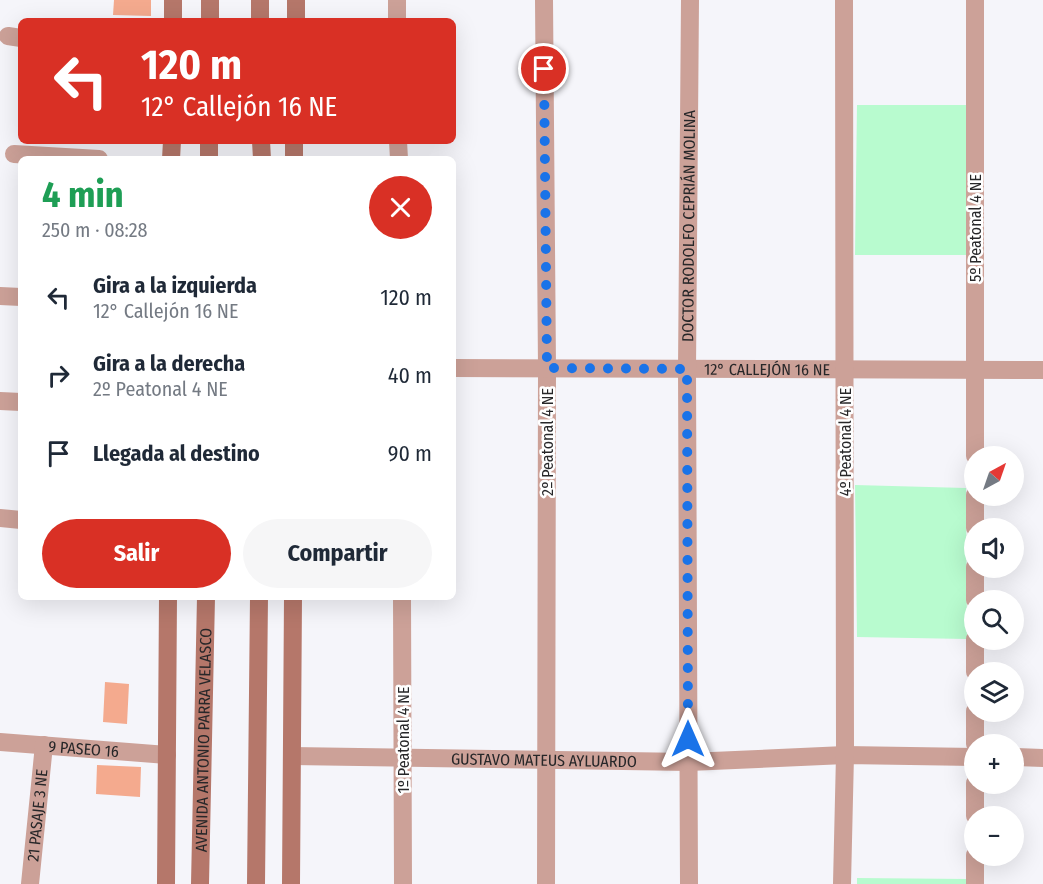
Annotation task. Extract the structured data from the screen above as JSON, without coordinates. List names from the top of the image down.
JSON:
{
  "streets": {
    "street": [
      "DOCTOR RODOLFO CEPRIÁN MOLINA",
      "5º Peatonal 4 NE",
      "12° CALLEJÓN 16 NE",
      "2º Peatonal 4 NE",
      "4º Peatonal 4 NE",
      "AVENIDA ANTONIO PARRA VELASCO",
      "1º Peatonal 4 NE",
      "9 PASEO 16",
      "GUSTAVO MATEUS AYLUARDO",
      "21 PASAJE 3 NE"
    ]
  },
  "crossings": [
    ["DOCTOR RODOLFO CEPRIÁN MOLINA", "12° CALLEJÓN 16 NE"],
    ["DOCTOR RODOLFO CEPRIÁN MOLINA", "GUSTAVO MATEUS AYLUARDO"],
    ["5º Peatonal 4 NE", "12° CALLEJÓN 16 NE"],
    ["12° CALLEJÓN 16 NE", "2º Peatonal 4 NE"],
    ["12° CALLEJÓN 16 NE", "4º Peatonal 4 NE"],
    ["2º Peatonal 4 NE", "GUSTAVO MATEUS AYLUARDO"],
    ["4º Peatonal 4 NE", "GUSTAVO MATEUS AYLUARDO"],
    ["1º Peatonal 4 NE", "GUSTAVO MATEUS AYLUARDO"],
    ["9 PASEO 16", "21 PASAJE 3 NE"]
  ],
  "north": "top right",
  "page": {
    "turn": ["120 m", "12° Callejón 16 NE"],
    "heading": ["4 min", "250 m · 08:28"],
    "list": [
      {
        "name": "Gira a la izquierda",
        "note": "12° Callejón 16 NE",
        "value": "120 m"
      },
      {
        "name": "Gira a la derecha",
        "note": "2º Peatonal 4 NE",
        "value": "40 m"
      },
      {
        "name": "Llegada al destino",
        "value": "90 m"
      }
    ],
    "map_buttons": ["+", "−"],
    "buttons": ["Salir", "Compartir"]
  }
}
